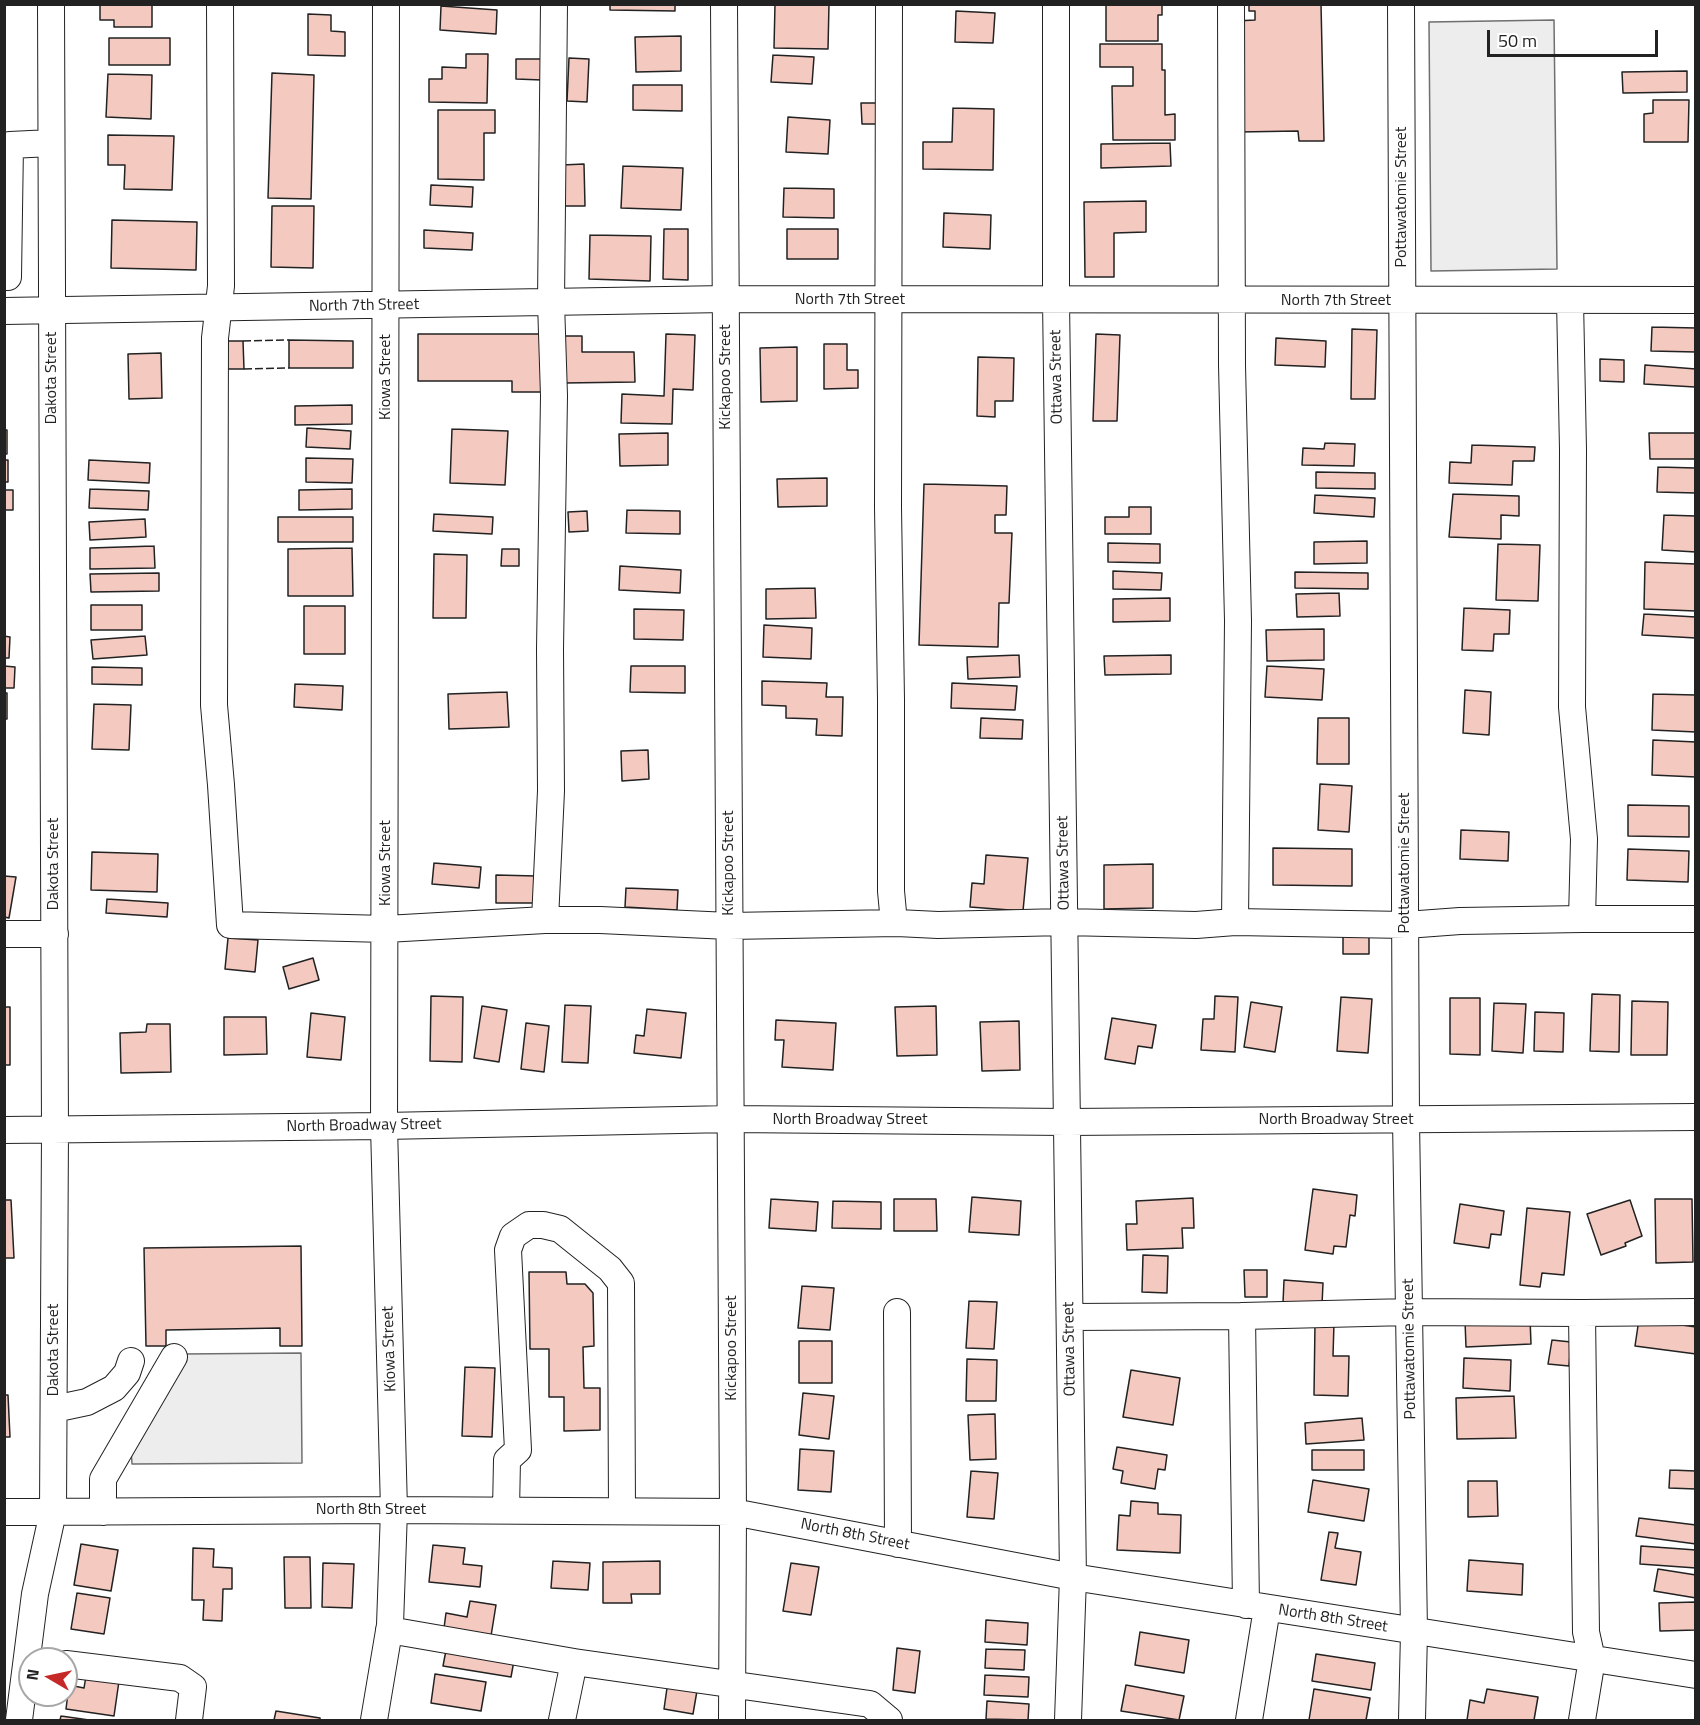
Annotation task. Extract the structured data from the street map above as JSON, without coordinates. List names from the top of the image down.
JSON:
{
  "streets": {
    "street": [
      "Pottawatomie Street",
      "North 7th Street",
      "Kiowa Street",
      "Kickapoo Street",
      "Ottawa Street",
      "Dakota Street",
      "North Broadway Street",
      "North 8th Street"
    ]
  },
  "crossings": [
    ["Pottawatomie Street", "North 7th Street"],
    ["Pottawatomie Street", "North Broadway Street"],
    ["Pottawatomie Street", "North 8th Street"],
    ["North 7th Street", "Kiowa Street"],
    ["North 7th Street", "Kickapoo Street"],
    ["North 7th Street", "Ottawa Street"],
    ["North 7th Street", "Dakota Street"],
    ["Kiowa Street", "North Broadway Street"],
    ["Kiowa Street", "North 8th Street"],
    ["Kickapoo Street", "North Broadway Street"],
    ["Kickapoo Street", "North 8th Street"],
    ["Ottawa Street", "North Broadway Street"],
    ["Ottawa Street", "North 8th Street"],
    ["Dakota Street", "North Broadway Street"],
    ["Dakota Street", "North 8th Street"]
  ],
  "scale_bar": "50 m",
  "north": "left"
}
